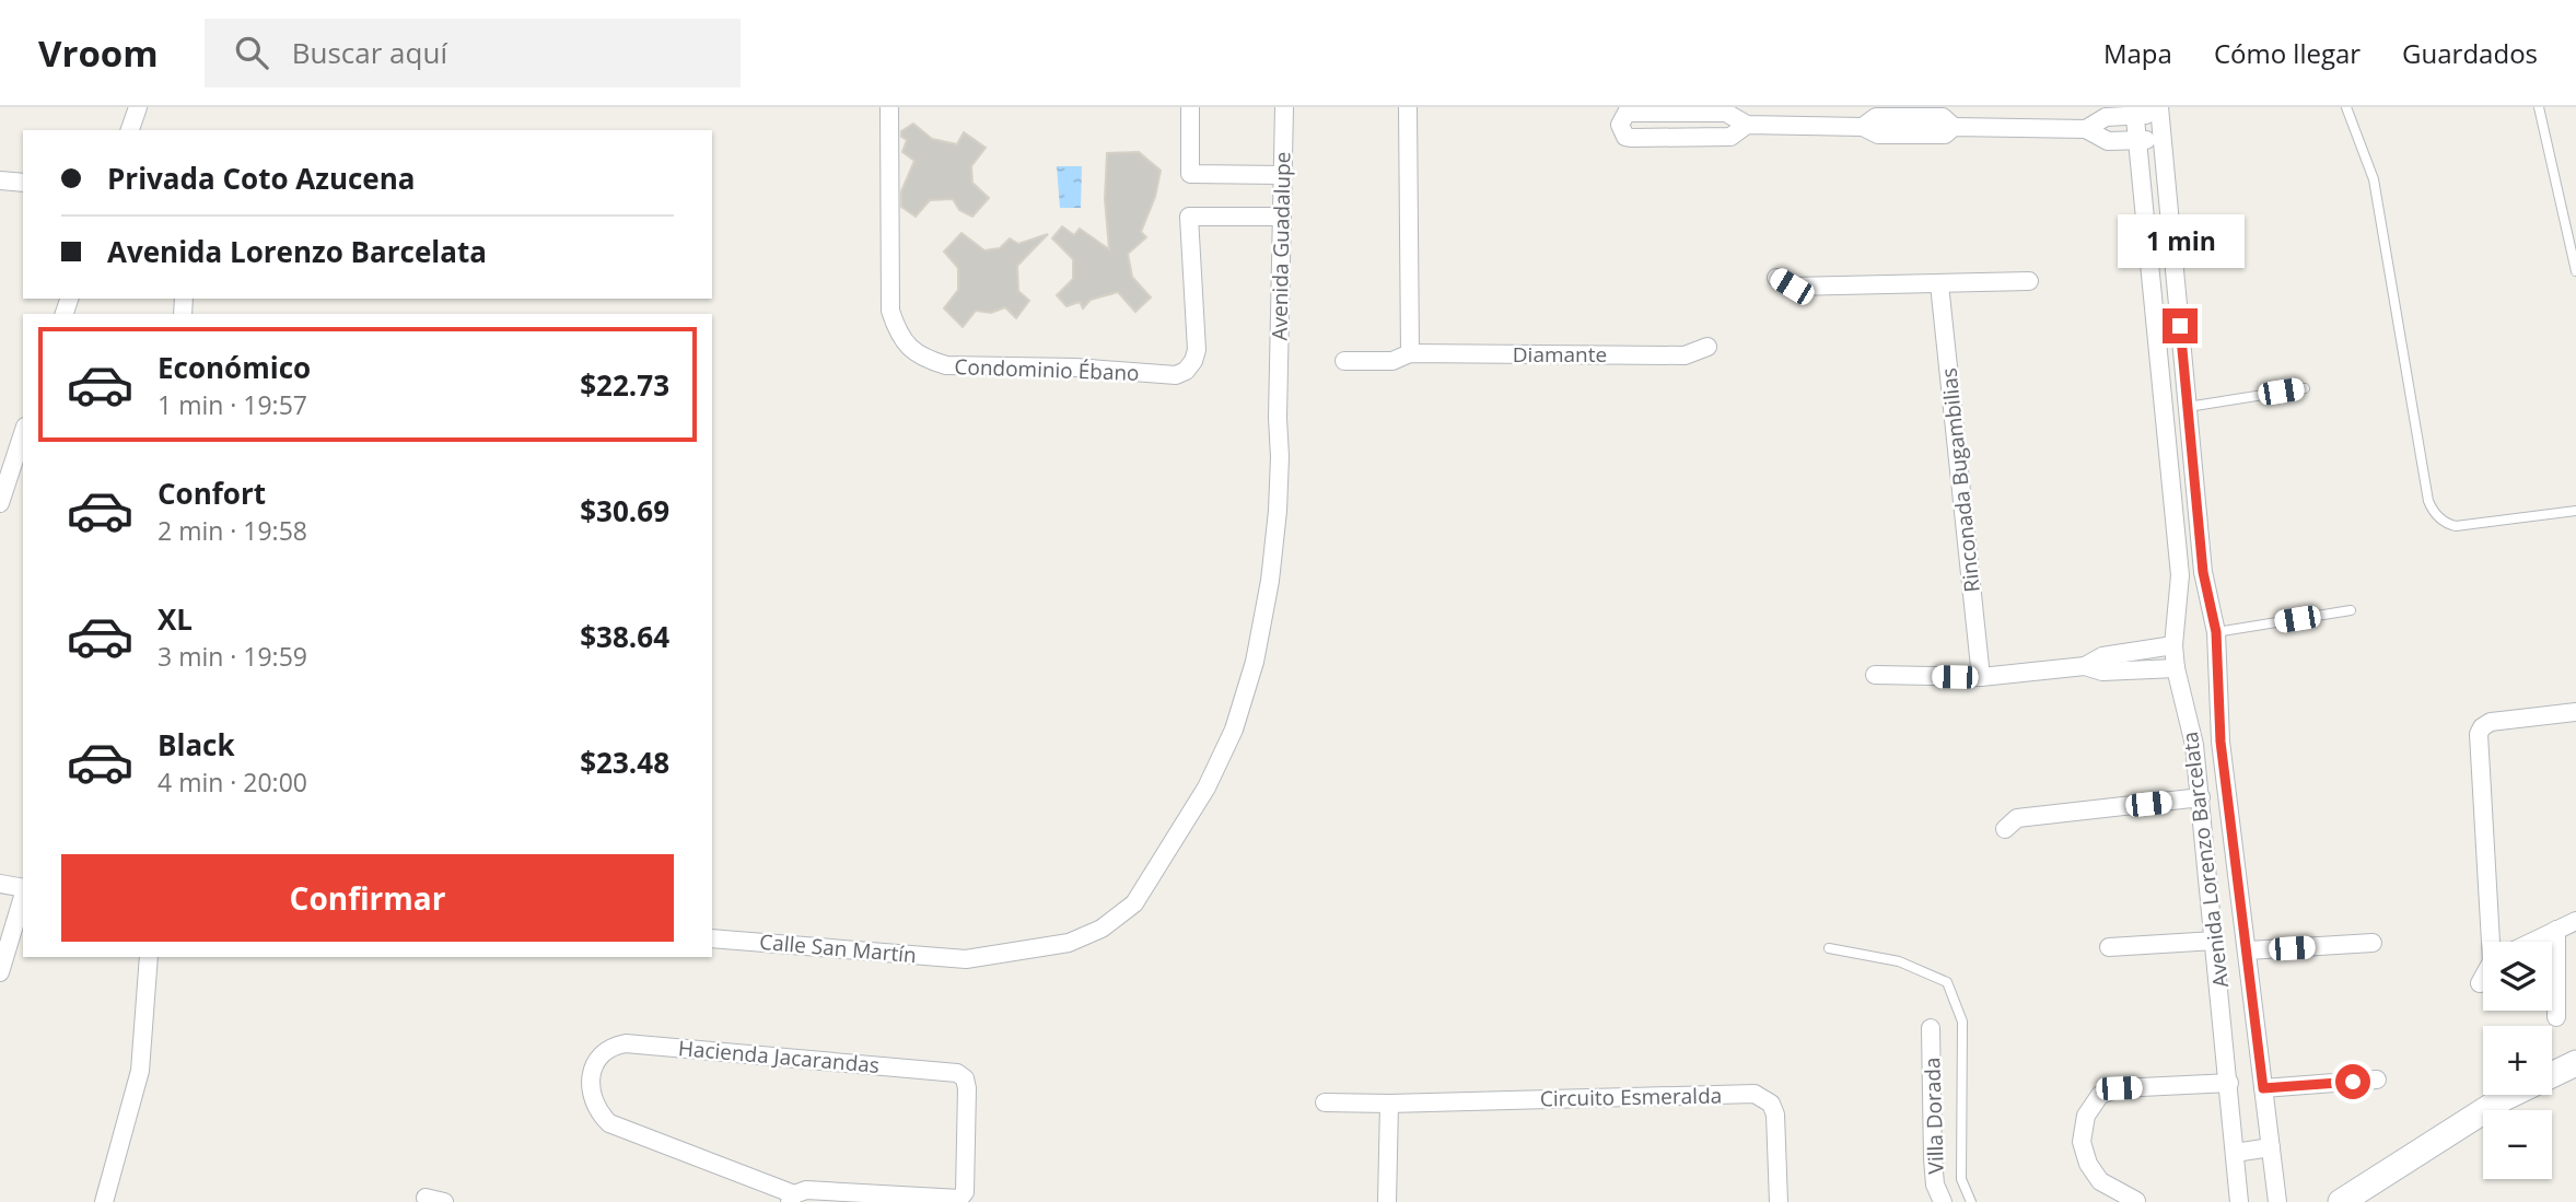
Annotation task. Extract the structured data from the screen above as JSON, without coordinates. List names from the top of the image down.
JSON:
{
  "streets": {
    "street": [
      "Avenida Guadalupe",
      "Diamante",
      "Condominio Ébano",
      "Rinconada Bugambilias",
      "Avenida Lorenzo Barcelata",
      "Calle San Martín",
      "Hacienda Jacarandas",
      "Circuito Esmeralda",
      "Villa Dorada"
    ]
  },
  "crossings": [
    ["Avenida Guadalupe", "Condominio Ébano"],
    ["Avenida Guadalupe", "Calle San Martín"]
  ],
  "page": {
    "header": "Vroom",
    "search": "Buscar aquí",
    "nav": ["Mapa", "Cómo llegar", "Guardados"],
    "banner": ["Privada Coto Azucena", "Avenida Lorenzo Barcelata"],
    "bubble": "1 min",
    "list": [
      {
        "name": "Económico",
        "note": "1 min · 19:57",
        "value": "$22.73"
      },
      {
        "name": "Confort",
        "note": "2 min · 19:58",
        "value": "$30.69"
      },
      {
        "name": "XL",
        "note": "3 min · 19:59",
        "value": "$38.64"
      },
      {
        "name": "Black",
        "note": "4 min · 20:00",
        "value": "$23.48"
      }
    ],
    "buttons": "Confirmar",
    "map_buttons": ["+", "−"]
  }
}
